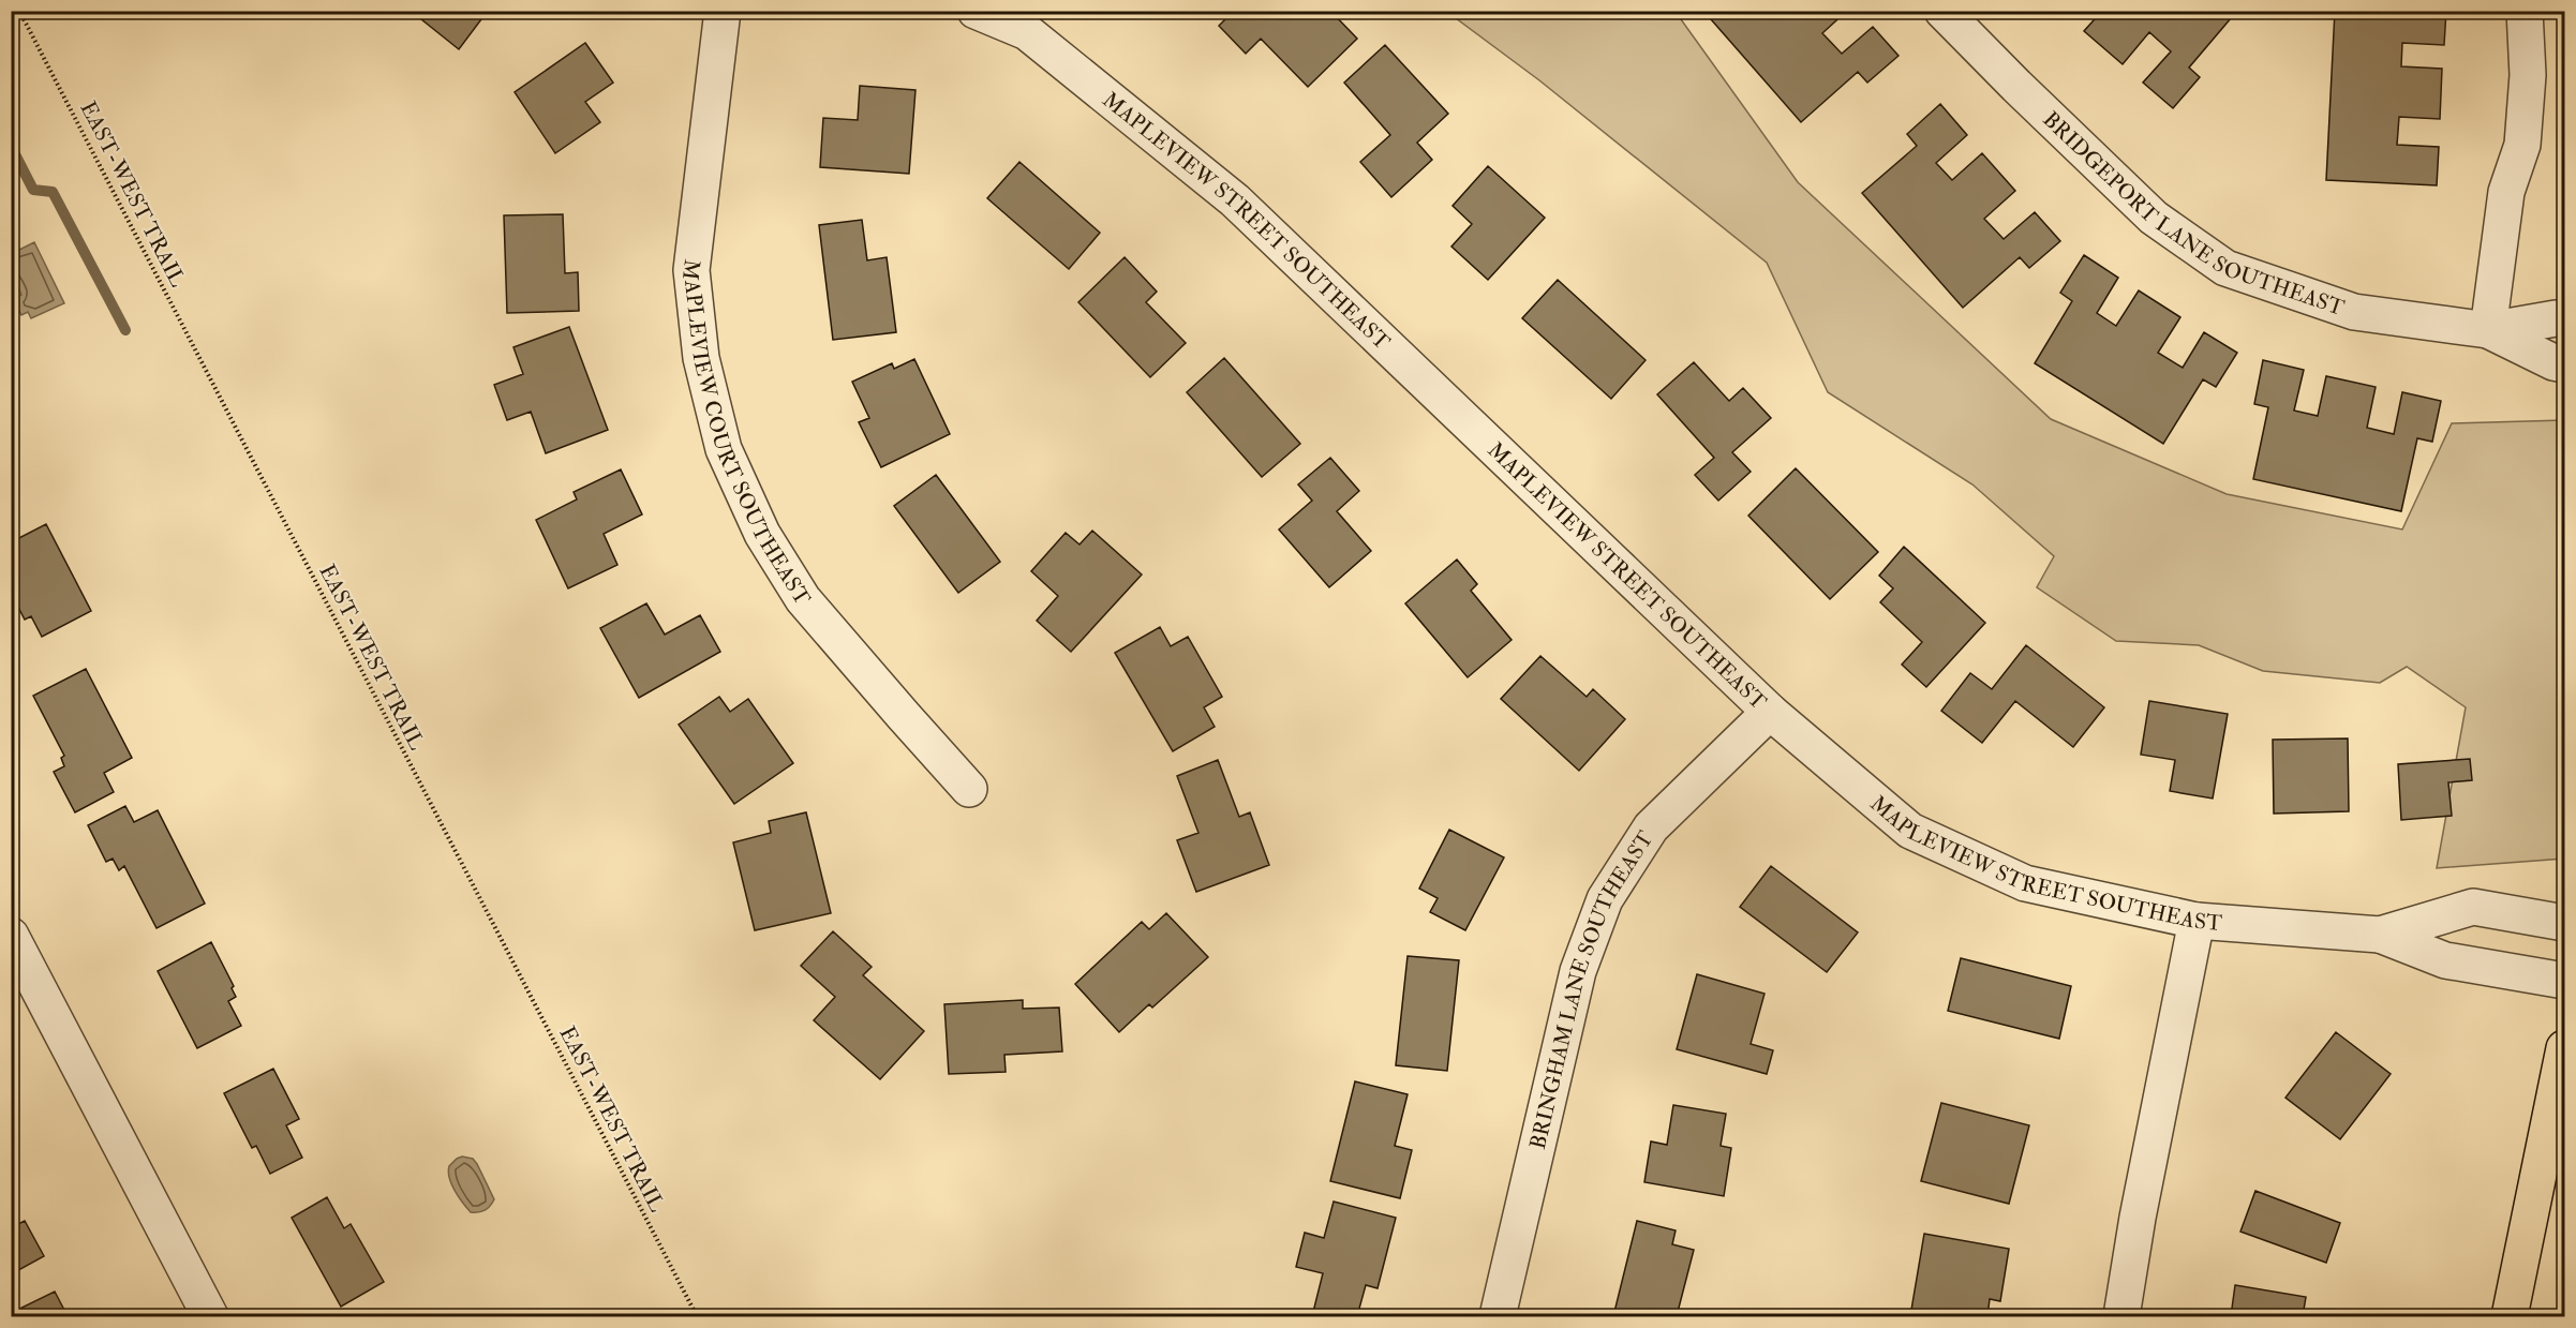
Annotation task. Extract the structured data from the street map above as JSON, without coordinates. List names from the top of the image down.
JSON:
{
  "streets": {
    "street": [
      "BRIDGEPORT LANE SOUTHEAST",
      "MAPLEVIEW STREET SOUTHEAST",
      "MAPLEVIEW COURT SOUTHEAST",
      "BRINGHAM LANE SOUTHEAST"
    ],
    "path": ["EAST-WEST TRAIL"]
  },
  "crossings": [
    ["MAPLEVIEW STREET SOUTHEAST", "BRINGHAM LANE SOUTHEAST"]
  ]
}
